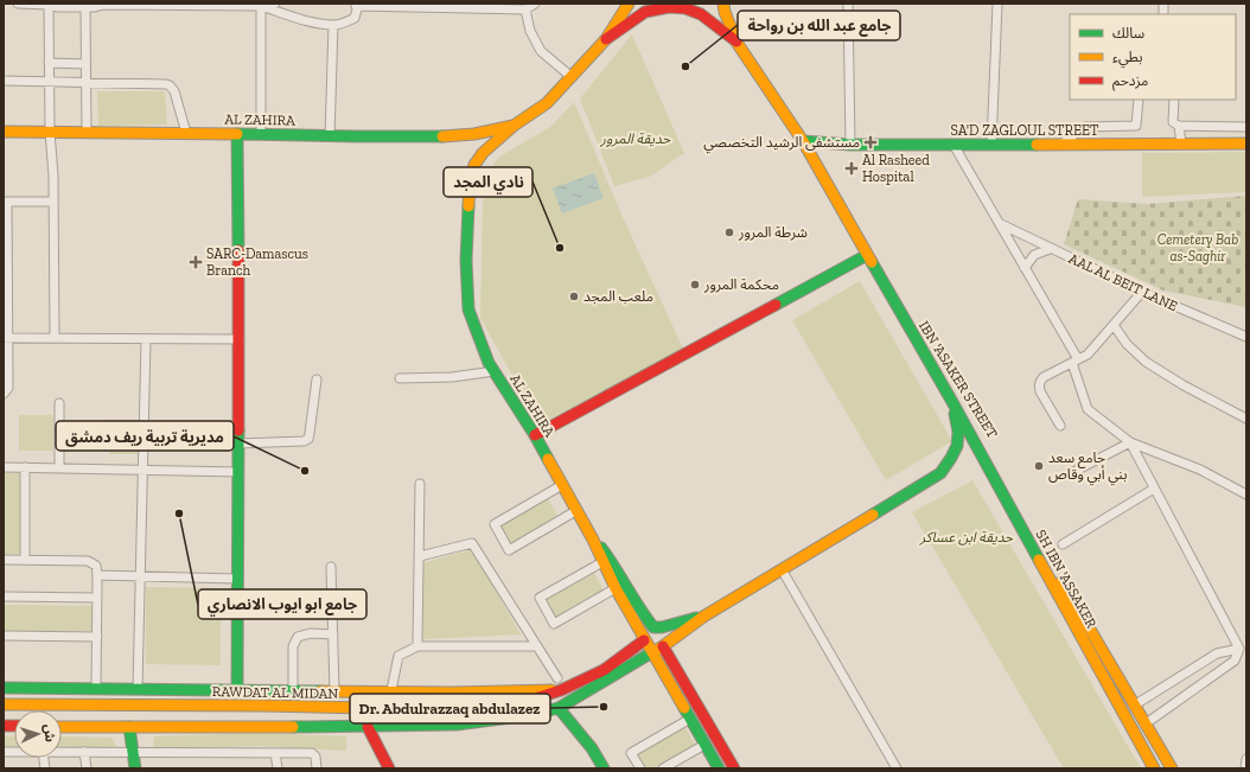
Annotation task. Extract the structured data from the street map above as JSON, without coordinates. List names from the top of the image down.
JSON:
{
  "streets": {
    "main road": [
      "AL ZAHIRA",
      "SA'D ZAGLOUL STREET",
      "IBN 'ASAKER STREET",
      "SH IBN 'ASSAKER",
      "RAWDAT AL MIDAN"
    ],
    "street": ["AAL AL BEIT LANE"]
  },
  "crossings": [
    ["AL ZAHIRA", "RAWDAT AL MIDAN"],
    ["SA'D ZAGLOUL STREET", "IBN 'ASAKER STREET"],
    ["IBN 'ASAKER STREET", "SH IBN 'ASSAKER"]
  ],
  "parks": ["حديقة المرور", "Cemetery Bab as-Saghir", "حديقة ابن عساكر"],
  "places": {
    "other": [
      "جامع عبد الله بن رواحة",
      "شرطة المرور",
      "نادي المجد",
      "محكمة المرور",
      "ملعب المجد",
      "جامع سعد بني أبي وقاص",
      "مديرية تربية ريف دمشق",
      "جامع ابو ايوب الانصاري",
      "Dr. Abdulrazzaq abdulazez"
    ],
    "health": ["مستشفى الرشيد التخصصي", "Al Rasheed Hospital", "SARC-Damascus Branch"]
  },
  "legend": ["سالك", "بطيء", "مزدحم"],
  "north": "right"
}
